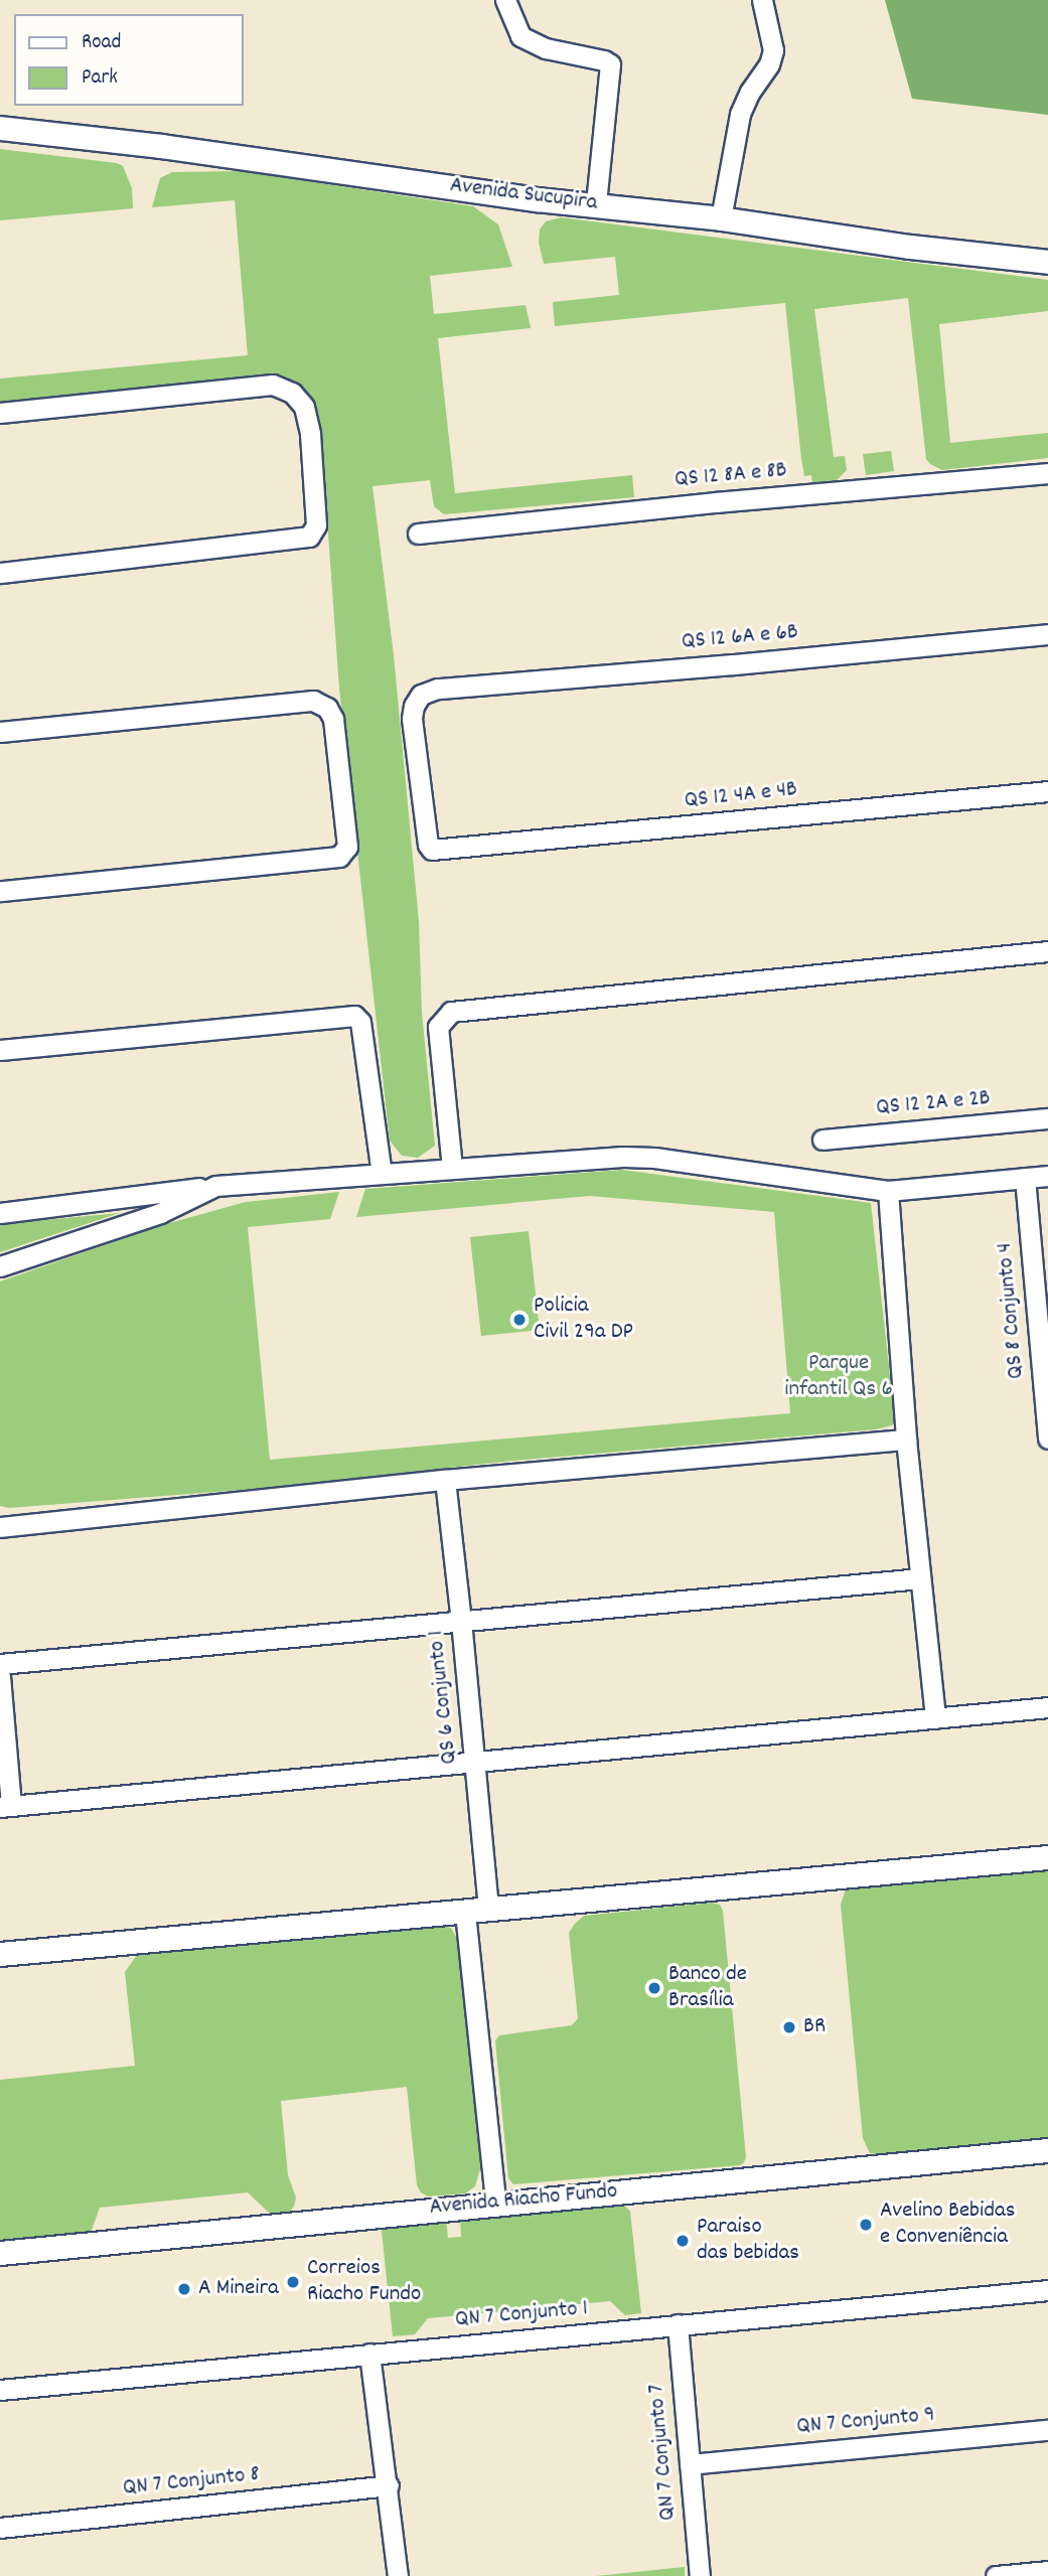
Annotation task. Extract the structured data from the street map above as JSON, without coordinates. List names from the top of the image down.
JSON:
{
  "streets": {
    "street": [
      "Avenida Sucupira",
      "QS 12 8A e 8B",
      "QS 12 6A e 6B",
      "QS 12 4A e 4B",
      "QS 12 2A e 2B",
      "QS 8 Conjunto 4",
      "QS 6 Conjunto 1",
      "Avenida Riacho Fundo",
      "QN 7 Conjunto 1",
      "QN 7 Conjunto 9",
      "QN 7 Conjunto 7",
      "QN 7 Conjunto 8"
    ]
  },
  "crossings": [
    ["QS 12 6A e 6B", "QS 12 4A e 4B"],
    ["QS 6 Conjunto 1", "Avenida Riacho Fundo"],
    ["QN 7 Conjunto 1", "QN 7 Conjunto 7"],
    ["QN 7 Conjunto 9", "QN 7 Conjunto 7"]
  ],
  "parks": ["Parque infantil Qs 6"],
  "places": [
    "Policia Civil 29a DP",
    "Banco de Brasília",
    "BR",
    "Avelino Bebidas e Conveniência",
    "Paraiso das bebidas",
    "Correios Riacho Fundo",
    "A Mineira"
  ],
  "legend": ["Road", "Park"]
}
